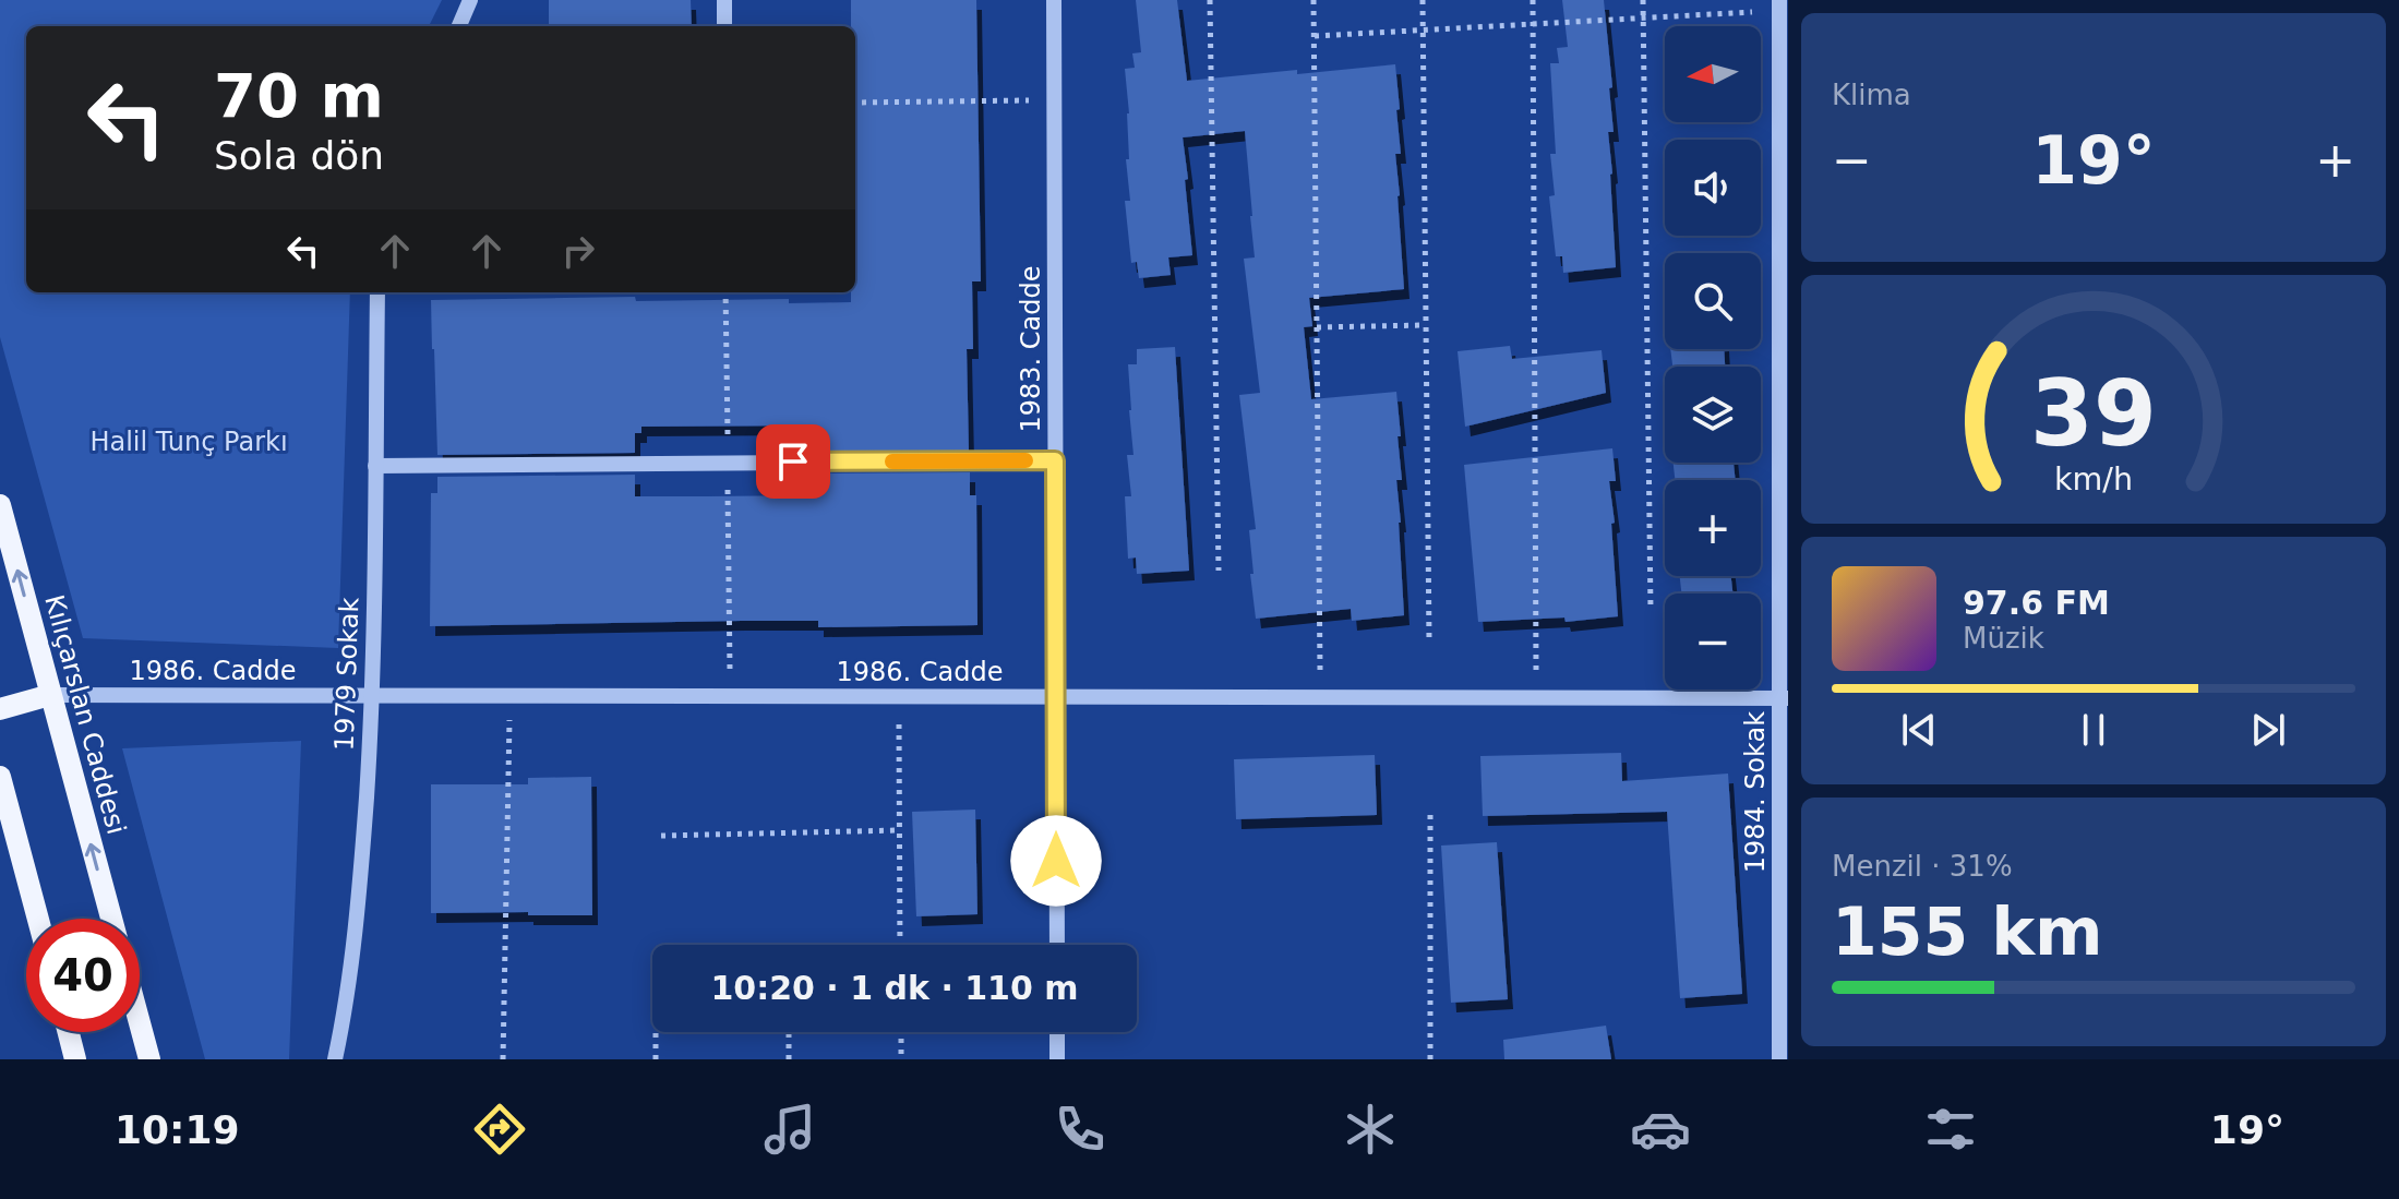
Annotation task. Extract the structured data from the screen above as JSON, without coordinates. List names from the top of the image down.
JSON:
{
  "streets": {
    "main road": ["Kılıçarslan Caddesi"],
    "street": [
      "1983. Cadde",
      "1986. Cadde",
      "1979 Sokak",
      "1984. Sokak"
    ]
  },
  "crossings": [
    ["1983. Cadde", "1986. Cadde"],
    ["1986. Cadde", "1979 Sokak"],
    ["1986. Cadde", "Kılıçarslan Caddesi"],
    ["1986. Cadde", "1984. Sokak"]
  ],
  "parks": ["Halil Tunç Parkı"],
  "north": "left",
  "page": {
    "tile": [
      "Klima",
      ["Menzil · 31%", "155 km"]
    ],
    "map_buttons": ["+", "−"],
    "turn": ["70 m", "Sola dön"],
    "heat": ["−", "19°", "+"],
    "song": ["97.6 FM", "Müzik"],
    "limit": "40",
    "trip": "10:20 · 1 dk · 110 m",
    "tabs": ["10:19", "19°"],
    "gauge": ["39", "km/h"]
  }
}
